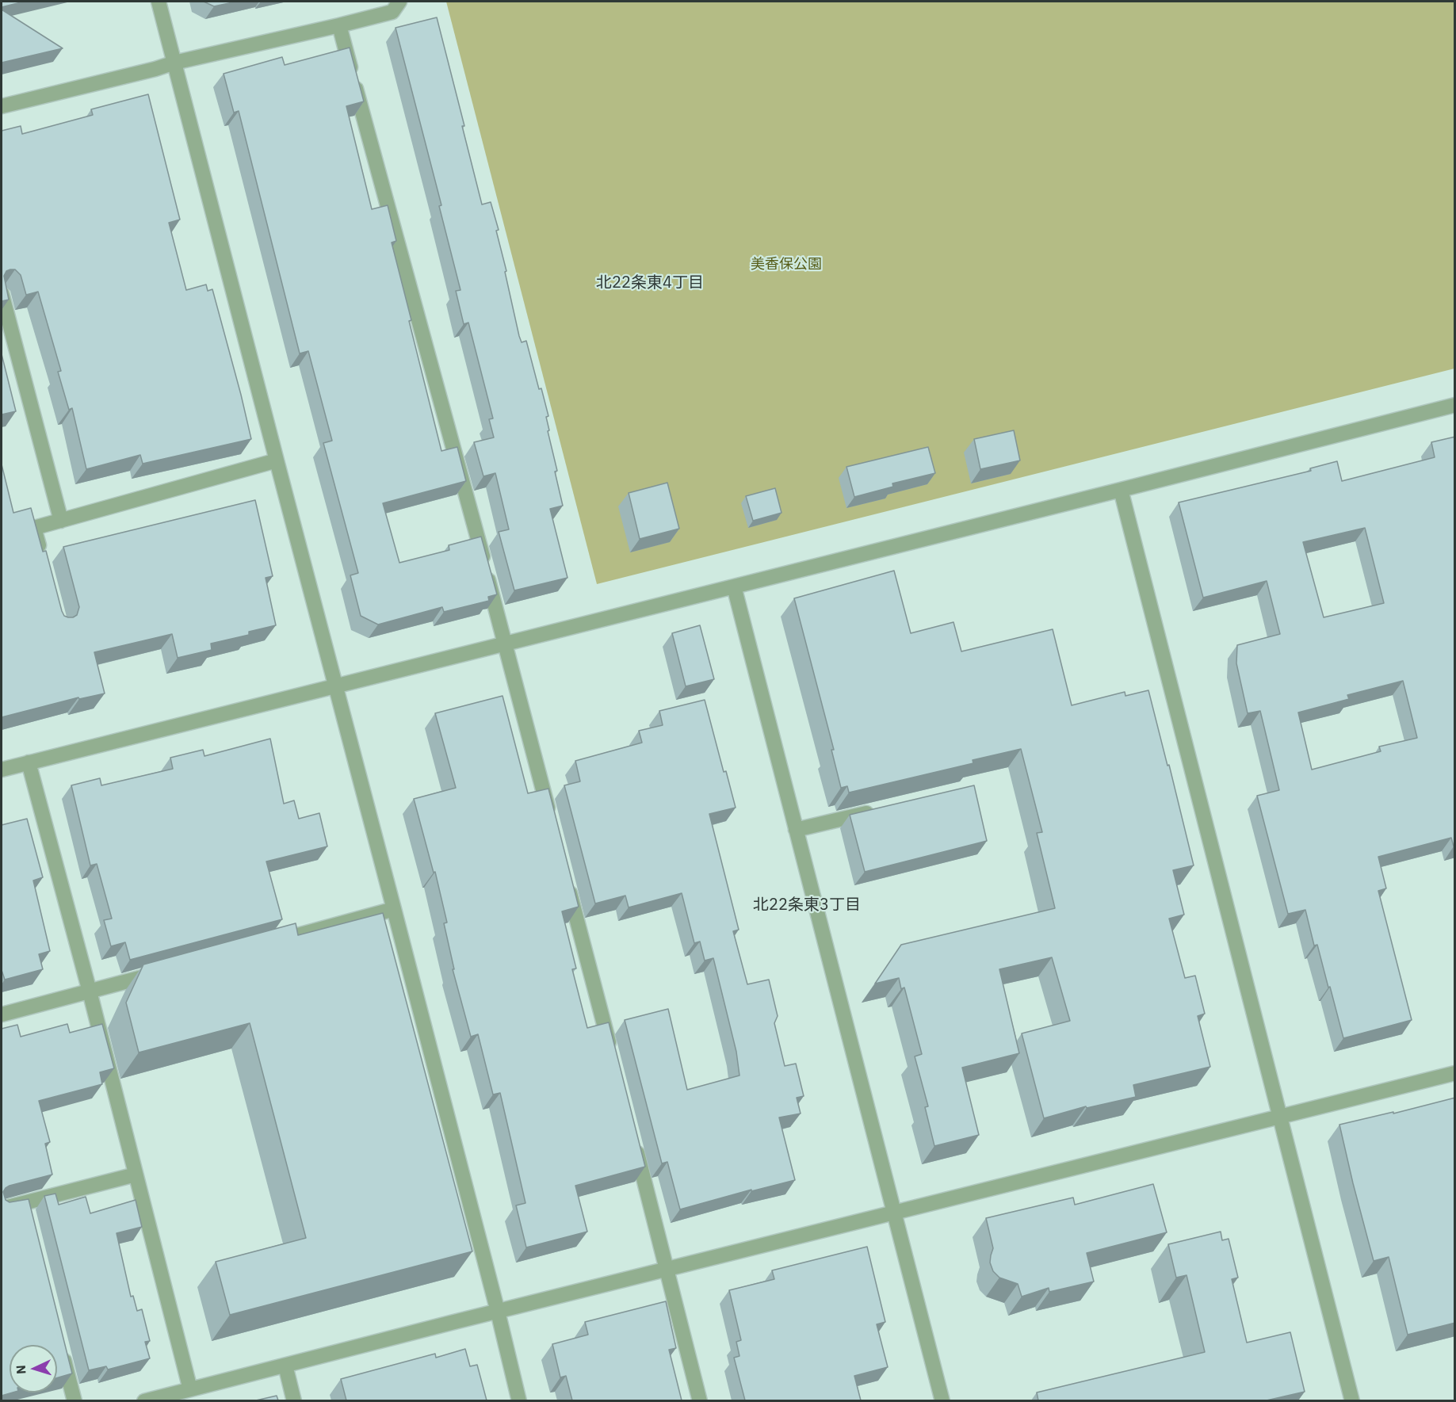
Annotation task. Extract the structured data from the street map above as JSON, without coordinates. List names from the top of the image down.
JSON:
{
  "districts": ["北22条東4丁目", "北22条東3丁目"],
  "parks": ["美香保公園"],
  "north": "left"
}
